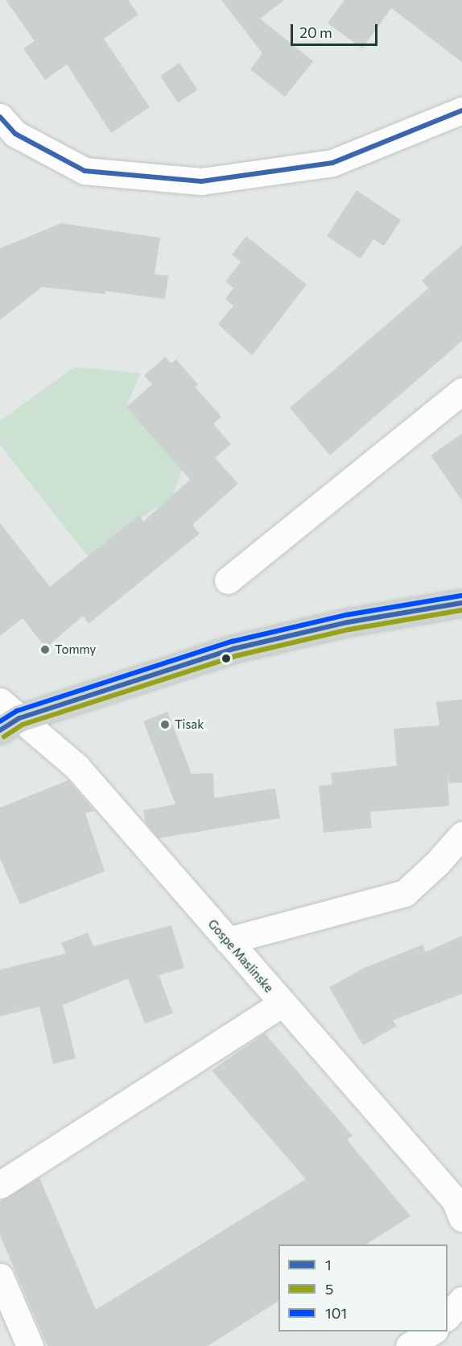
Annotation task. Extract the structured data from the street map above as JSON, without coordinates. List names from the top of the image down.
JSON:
{
  "streets": {
    "street": ["Gospe Maslinske"]
  },
  "places": ["Tommy", "Tisak"],
  "lines": ["transit line 1", "transit line 101", "transit line 5"],
  "legend": ["1", "5", "101"],
  "scale_bar": "20 m"
}
